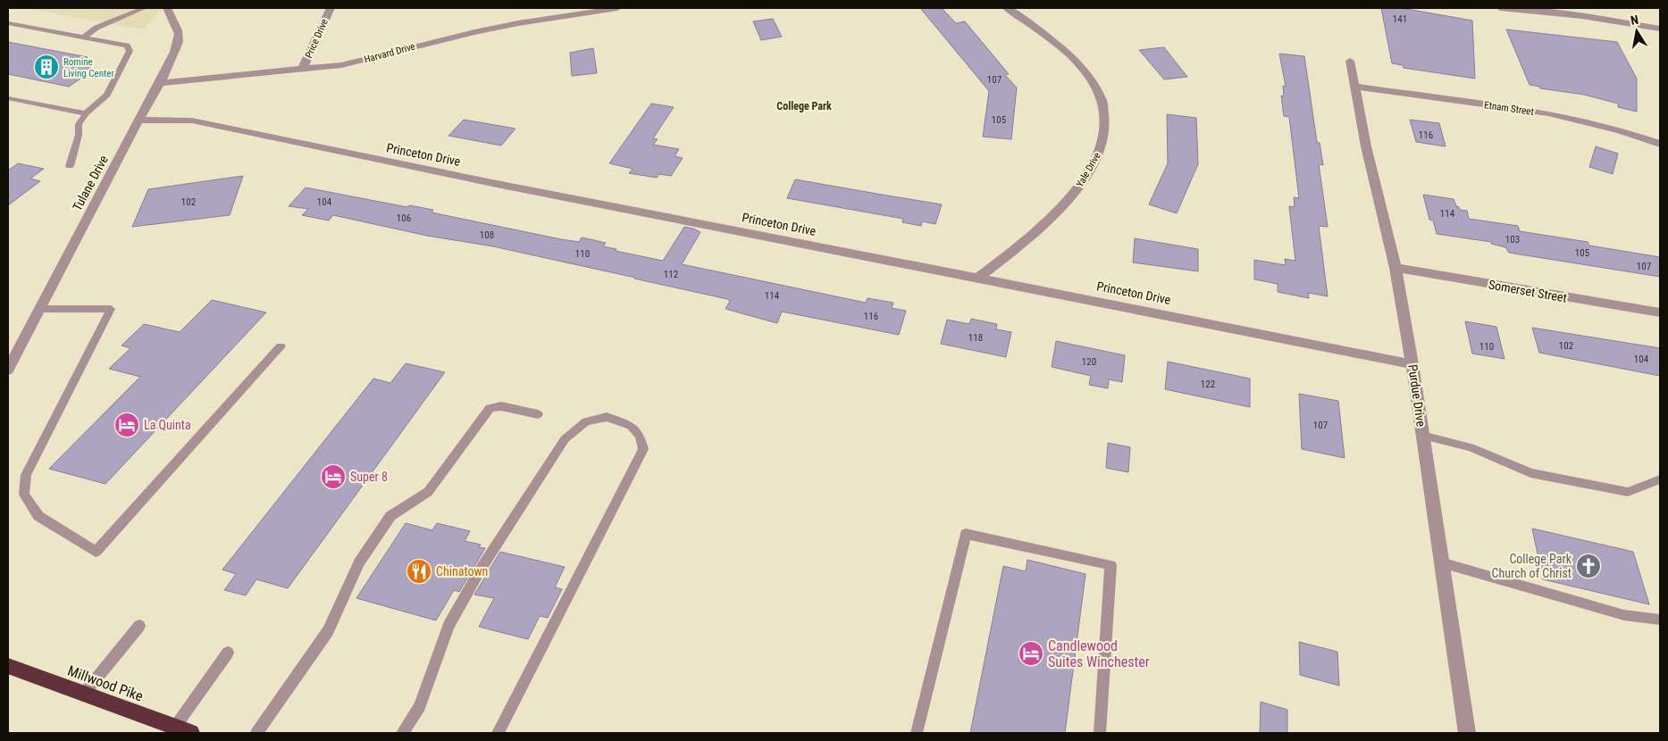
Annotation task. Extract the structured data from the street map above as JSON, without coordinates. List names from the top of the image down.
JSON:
{
  "streets": {
    "highway": ["Millwood Pike"],
    "street": [
      "Price Drive",
      "Harvard Drive",
      "Etnam Street",
      "Princeton Drive",
      "Yale Drive",
      "Tulane Drive",
      "Somerset Street",
      "Purdue Drive"
    ]
  },
  "crossings": [
    ["Price Drive", "Harvard Drive"],
    ["Harvard Drive", "Tulane Drive"],
    ["Etnam Street", "Purdue Drive"],
    ["Princeton Drive", "Yale Drive"],
    ["Princeton Drive", "Tulane Drive"],
    ["Princeton Drive", "Purdue Drive"],
    ["Somerset Street", "Purdue Drive"]
  ],
  "districts": ["College Park"],
  "places": {
    "building": ["Romine Living Center"],
    "hotel": ["La Quinta", "Super 8", "Candlewood Suites Winchester"],
    "church": ["College Park Church of Christ"],
    "restaurant": ["Chinatown"]
  },
  "house_numbers": [
    "141",
    "107",
    "105",
    "116",
    "102",
    "104",
    "114",
    "106",
    "108",
    "103",
    "105",
    "110",
    "107",
    "112",
    "114",
    "116",
    "118",
    "102",
    "110",
    "104",
    "120",
    "122",
    "107"
  ],
  "north": "top"
}
